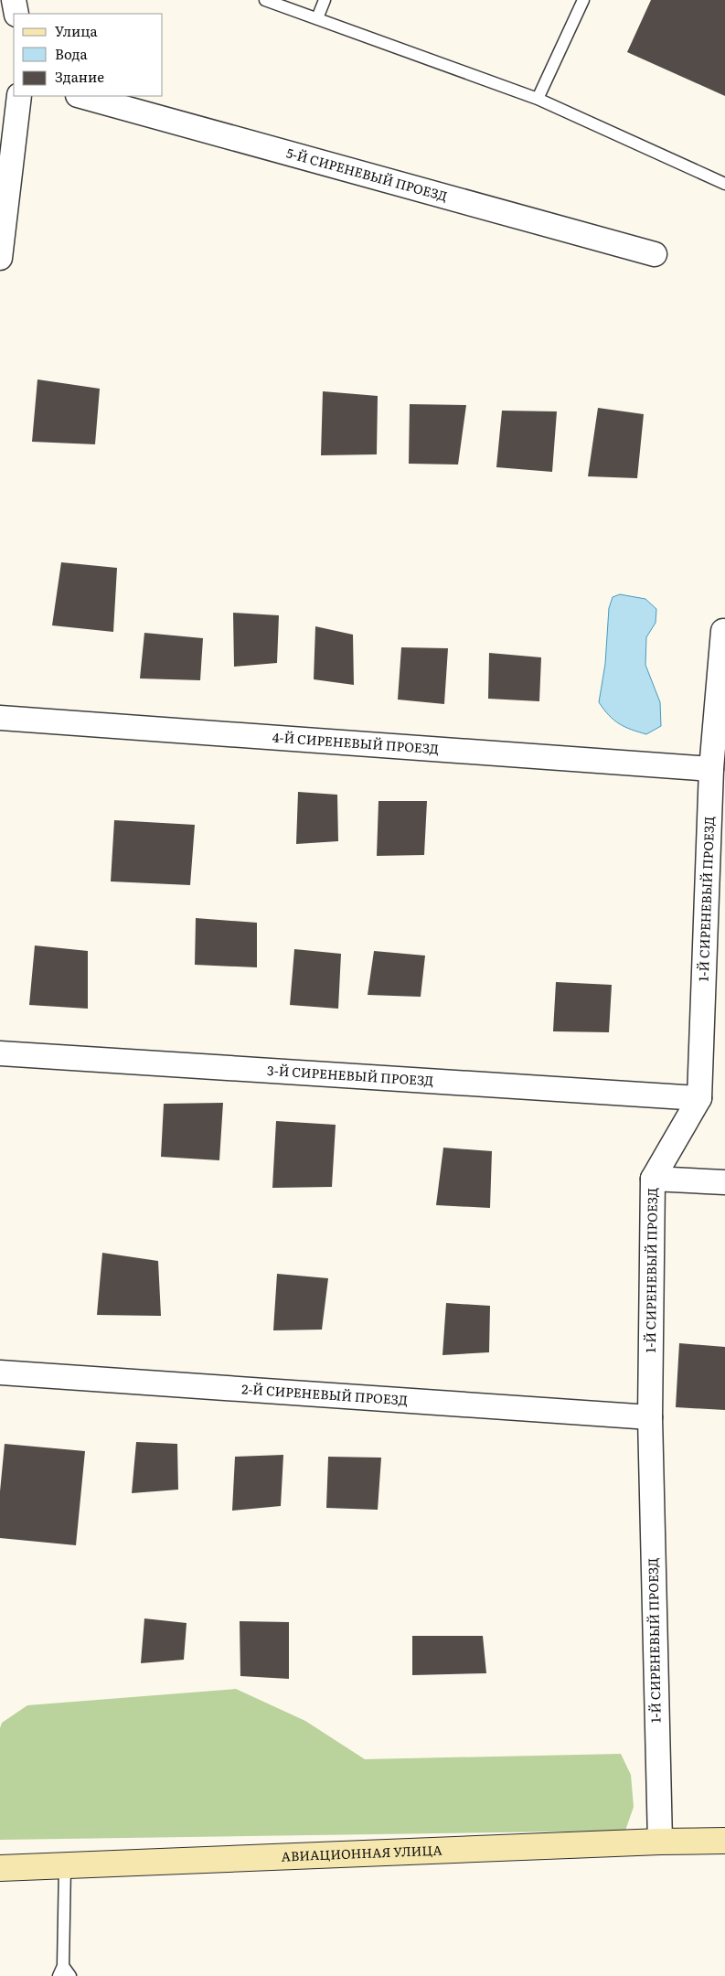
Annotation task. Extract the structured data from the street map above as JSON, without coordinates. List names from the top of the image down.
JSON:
{
  "streets": {
    "street": [
      "5-Й СИРЕНЕВЫЙ ПРОЕЗД",
      "4-Й СИРЕНЕВЫЙ ПРОЕЗД",
      "1-Й СИРЕНЕВЫЙ ПРОЕЗД",
      "3-Й СИРЕНЕВЫЙ ПРОЕЗД",
      "2-Й СИРЕНЕВЫЙ ПРОЕЗД",
      "АВИАЦИОННАЯ УЛИЦА"
    ]
  },
  "crossings": [
    ["4-Й СИРЕНЕВЫЙ ПРОЕЗД", "1-Й СИРЕНЕВЫЙ ПРОЕЗД"],
    ["1-Й СИРЕНЕВЫЙ ПРОЕЗД", "3-Й СИРЕНЕВЫЙ ПРОЕЗД"],
    ["1-Й СИРЕНЕВЫЙ ПРОЕЗД", "2-Й СИРЕНЕВЫЙ ПРОЕЗД"],
    ["1-Й СИРЕНЕВЫЙ ПРОЕЗД", "АВИАЦИОННАЯ УЛИЦА"]
  ],
  "legend": ["Улица", "Вода", "Здание"]
}
